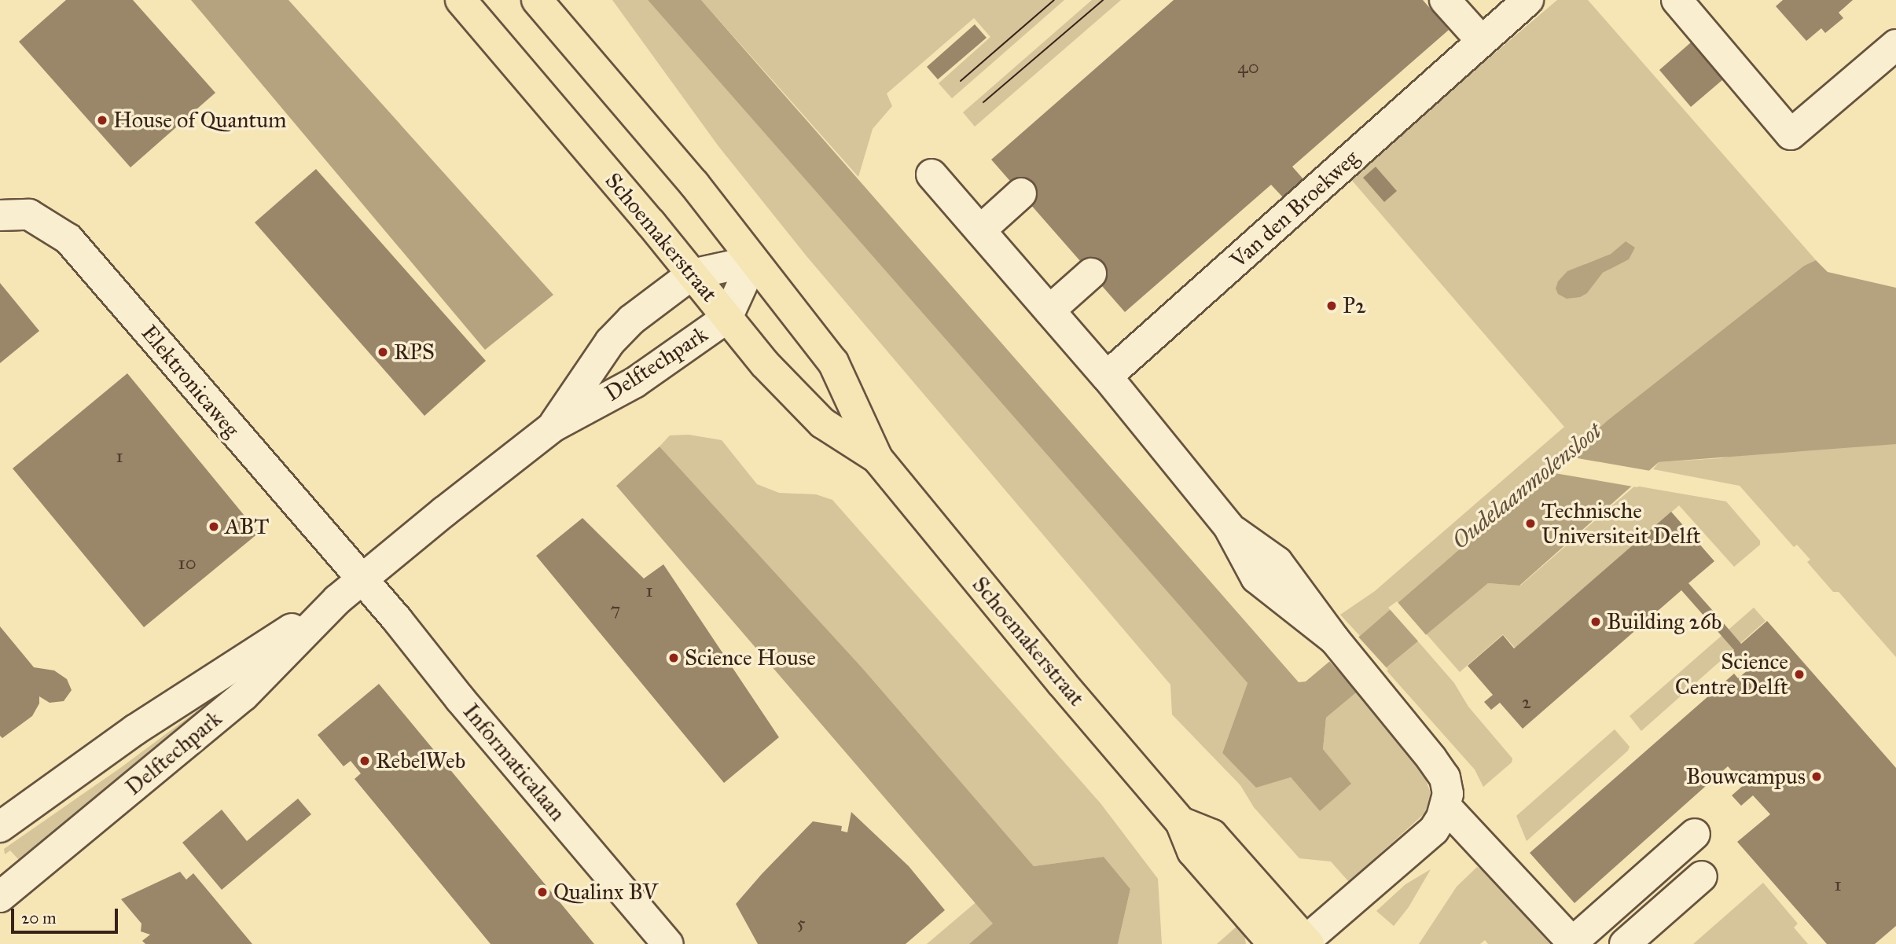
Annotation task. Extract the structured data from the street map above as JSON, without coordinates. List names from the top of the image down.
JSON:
{
  "streets": {
    "main road": ["Schoemakerstraat"],
    "street": [
      "Van den Broekweg",
      "Delftechpark",
      "Elektronicaweg",
      "Informaticalaan"
    ]
  },
  "crossings": [
    ["Schoemakerstraat", "Delftechpark"],
    ["Delftechpark", "Elektronicaweg"],
    ["Delftechpark", "Informaticalaan"],
    ["Elektronicaweg", "Informaticalaan"]
  ],
  "water": ["Oudelaanmolensloot"],
  "places": [
    "House of Quantum",
    "P2",
    "RPS",
    "Technische Universiteit Delft",
    "ABT",
    "Building 26b",
    "Science House",
    "Science Centre Delft",
    "RebelWeb",
    "Bouwcampus",
    "Qualinx BV"
  ],
  "house_numbers": [
    "40",
    "1",
    "10",
    "1",
    "7",
    "2",
    "1",
    "5"
  ],
  "scale_bar": "20 m"
}
